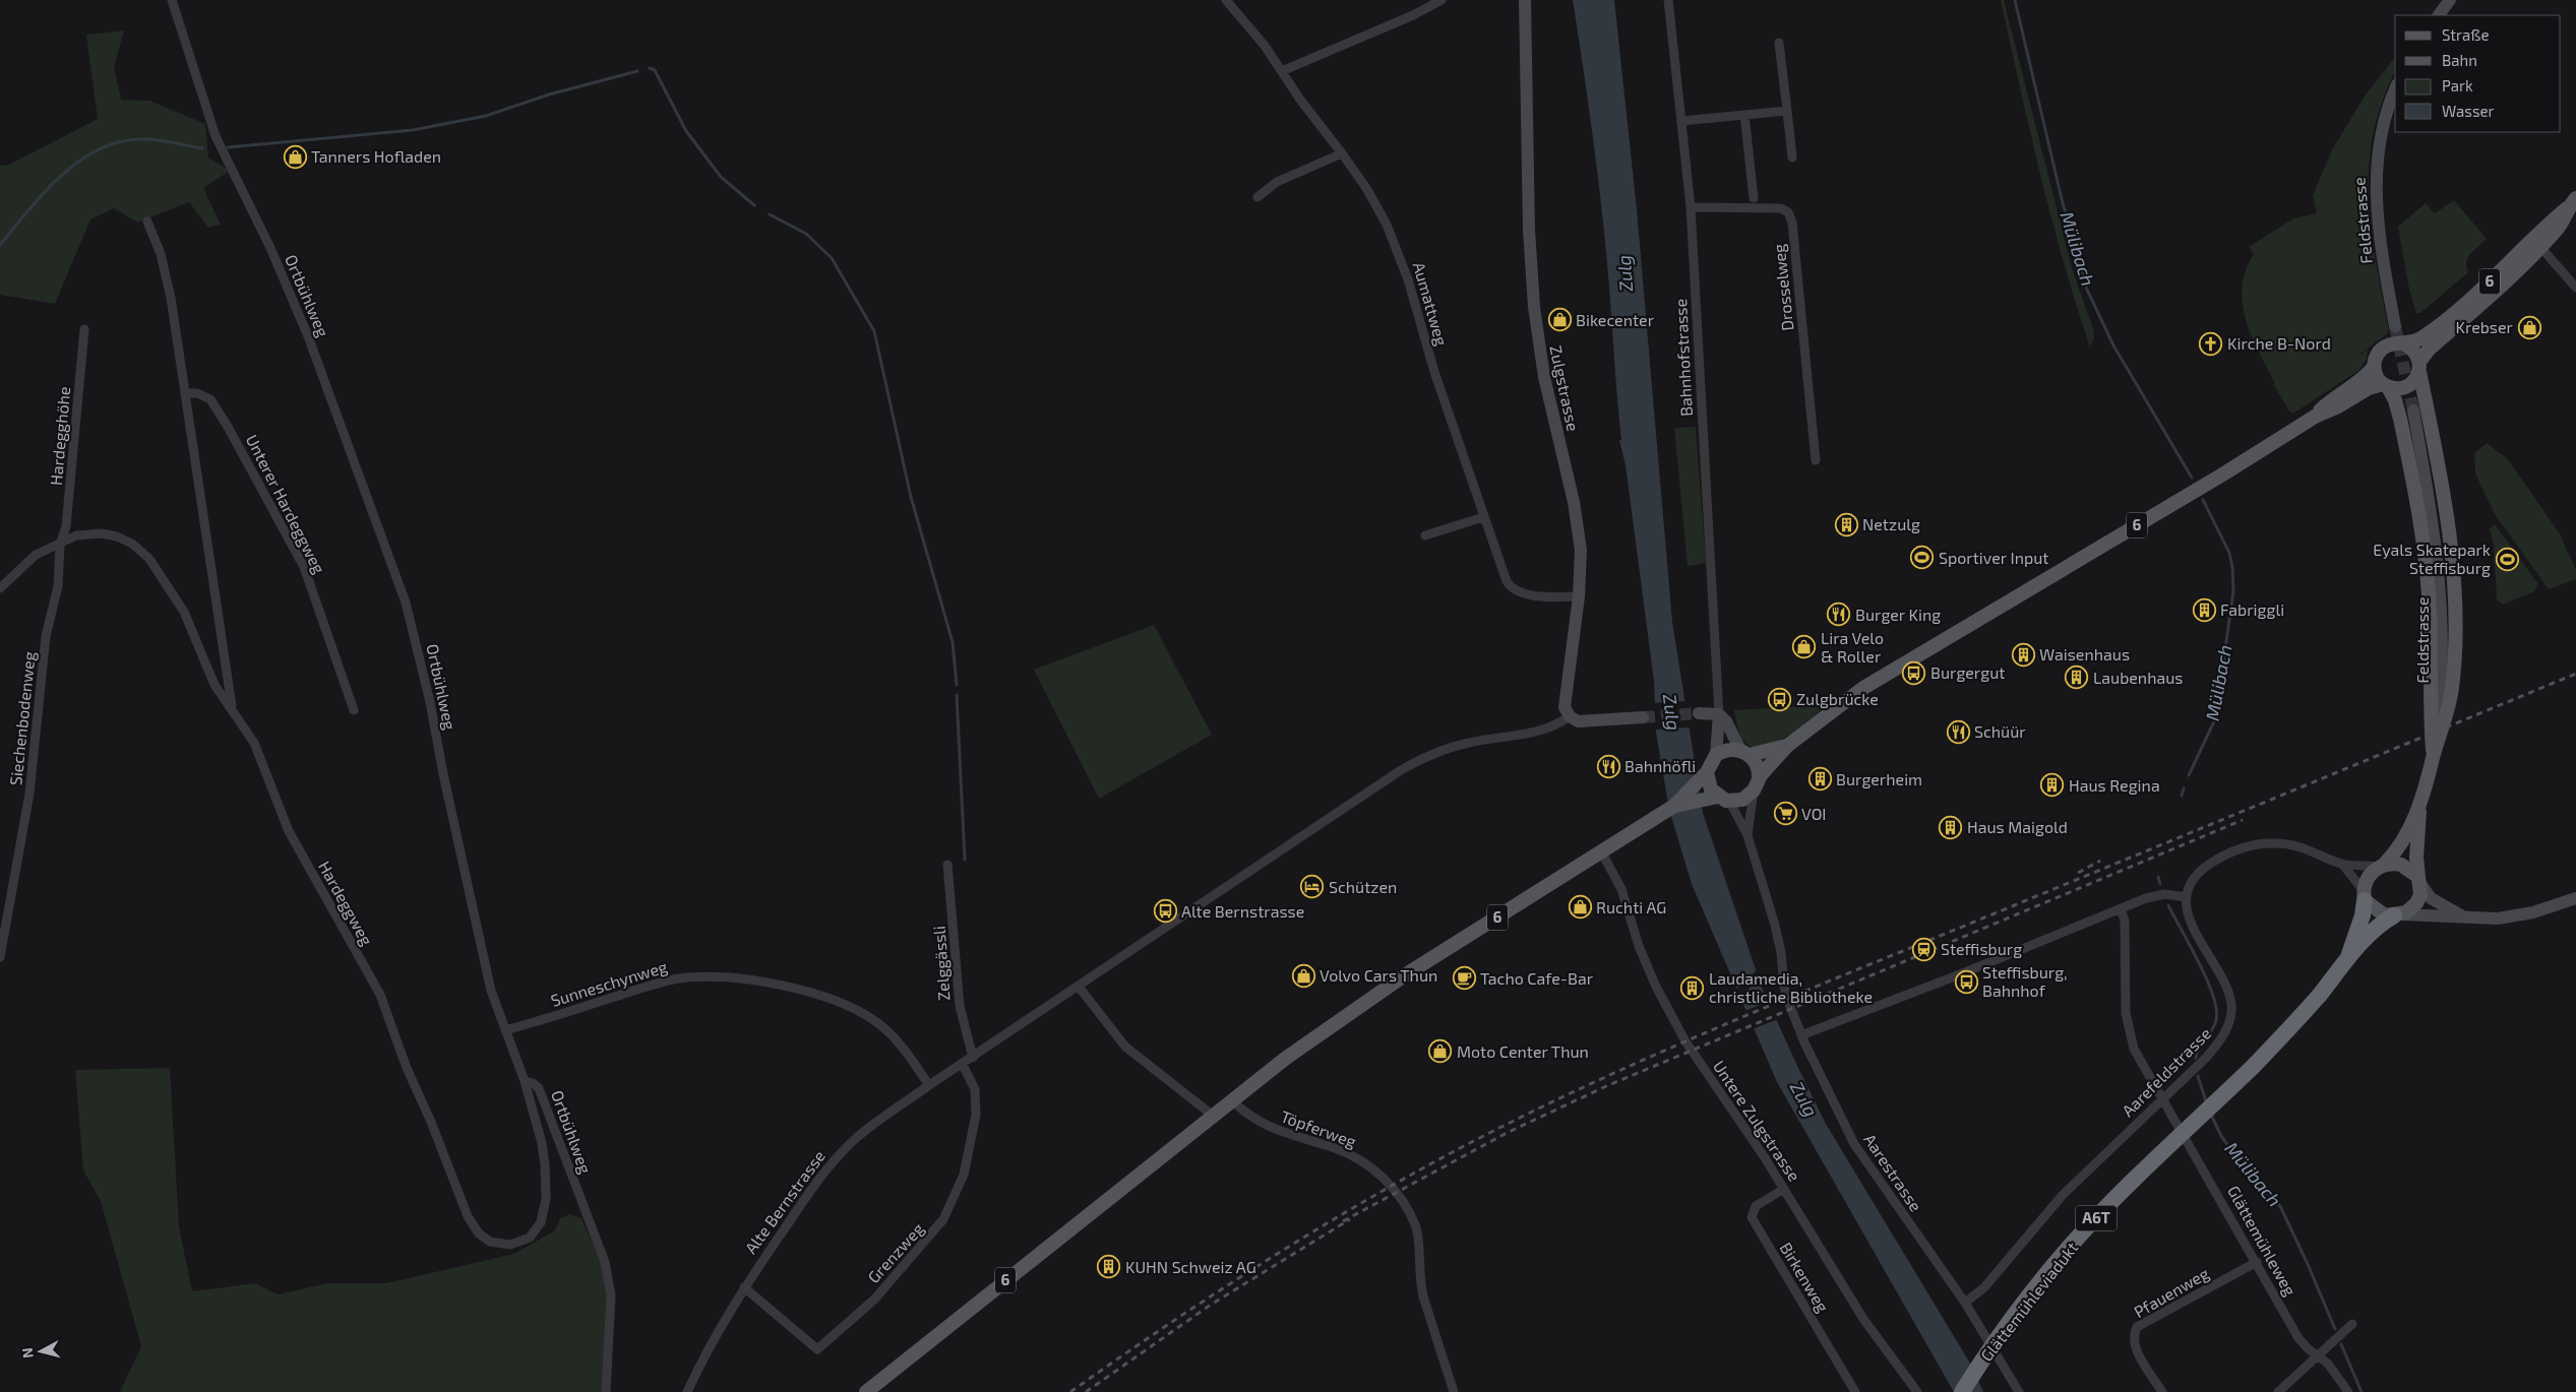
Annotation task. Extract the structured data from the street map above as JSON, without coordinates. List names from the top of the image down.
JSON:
{
  "streets": {
    "highway": ["A6T", "Glättemühleviadukt"],
    "main road": ["Feldstrasse", "6"],
    "street": [
      "Drosselweg",
      "Ortbühlweg",
      "Aumattweg",
      "Bahnhofstrasse",
      "Zulgstrasse",
      "Hardegghöhe",
      "Unterer Hardeggweg",
      "Siechenbodenweg",
      "Hardeggweg",
      "Zelggässli",
      "Sunneschynweg",
      "Aarefeldstrasse",
      "Untere Zulgstrasse",
      "Töpferweg",
      "Aarestrasse",
      "Alte Bernstrasse",
      "Glättemühleweg",
      "Grenzweg",
      "Birkenweg",
      "Pfauenweg"
    ]
  },
  "crossings": [
    ["Feldstrasse", "A6T"],
    ["6", "Untere Zulgstrasse"],
    ["6", "Töpferweg"],
    ["Drosselweg", "Bahnhofstrasse"],
    ["Ortbühlweg", "Hardeggweg"],
    ["Ortbühlweg", "Sunneschynweg"],
    ["Aumattweg", "Zulgstrasse"],
    ["Zulgstrasse", "Alte Bernstrasse"],
    ["Hardegghöhe", "Siechenbodenweg"],
    ["Hardegghöhe", "Hardeggweg"],
    ["Siechenbodenweg", "Hardeggweg"],
    ["Zelggässli", "Alte Bernstrasse"],
    ["Sunneschynweg", "Alte Bernstrasse"],
    ["Aarefeldstrasse", "Aarestrasse"],
    ["Aarefeldstrasse", "Glättemühleweg"],
    ["Untere Zulgstrasse", "Birkenweg"],
    ["Alte Bernstrasse", "Grenzweg"],
    ["A6T", "Glättemühleviadukt"],
    ["Glättemühleweg", "Pfauenweg"]
  ],
  "water": ["Mülibach", "Zulg"],
  "places": {
    "shop": [
      "Tanners Hofladen",
      "Bikecenter",
      "Krebser",
      "Lira Velo & Roller",
      "Ruchti AG",
      "Volvo Cars Thun",
      "Moto Center Thun"
    ],
    "church": ["Kirche B-Nord"],
    "building": [
      "Netzulg",
      "Fabriggli",
      "Waisenhaus",
      "Laubenhaus",
      "Burgerheim",
      "Haus Regina",
      "Haus Maigold",
      "Laudamedia, christliche Bibliotheke",
      "KUHN Schweiz AG"
    ],
    "sports": ["Sportiver Input", "Eyals Skatepark Steffisburg"],
    "restaurant": ["Burger King", "Schüür", "Bahnhöfli"],
    "bus stop": [
      "Burgergut",
      "Zulgbrücke",
      "Alte Bernstrasse",
      "Steffisburg, Bahnhof"
    ],
    "supermarket": ["VOI"],
    "hotel": ["Schützen"],
    "station": ["Steffisburg"],
    "cafe": ["Tacho Cafe-Bar"]
  },
  "legend": [
    "Straße",
    "Bahn",
    "Park",
    "Wasser"
  ],
  "north": "left"
}
